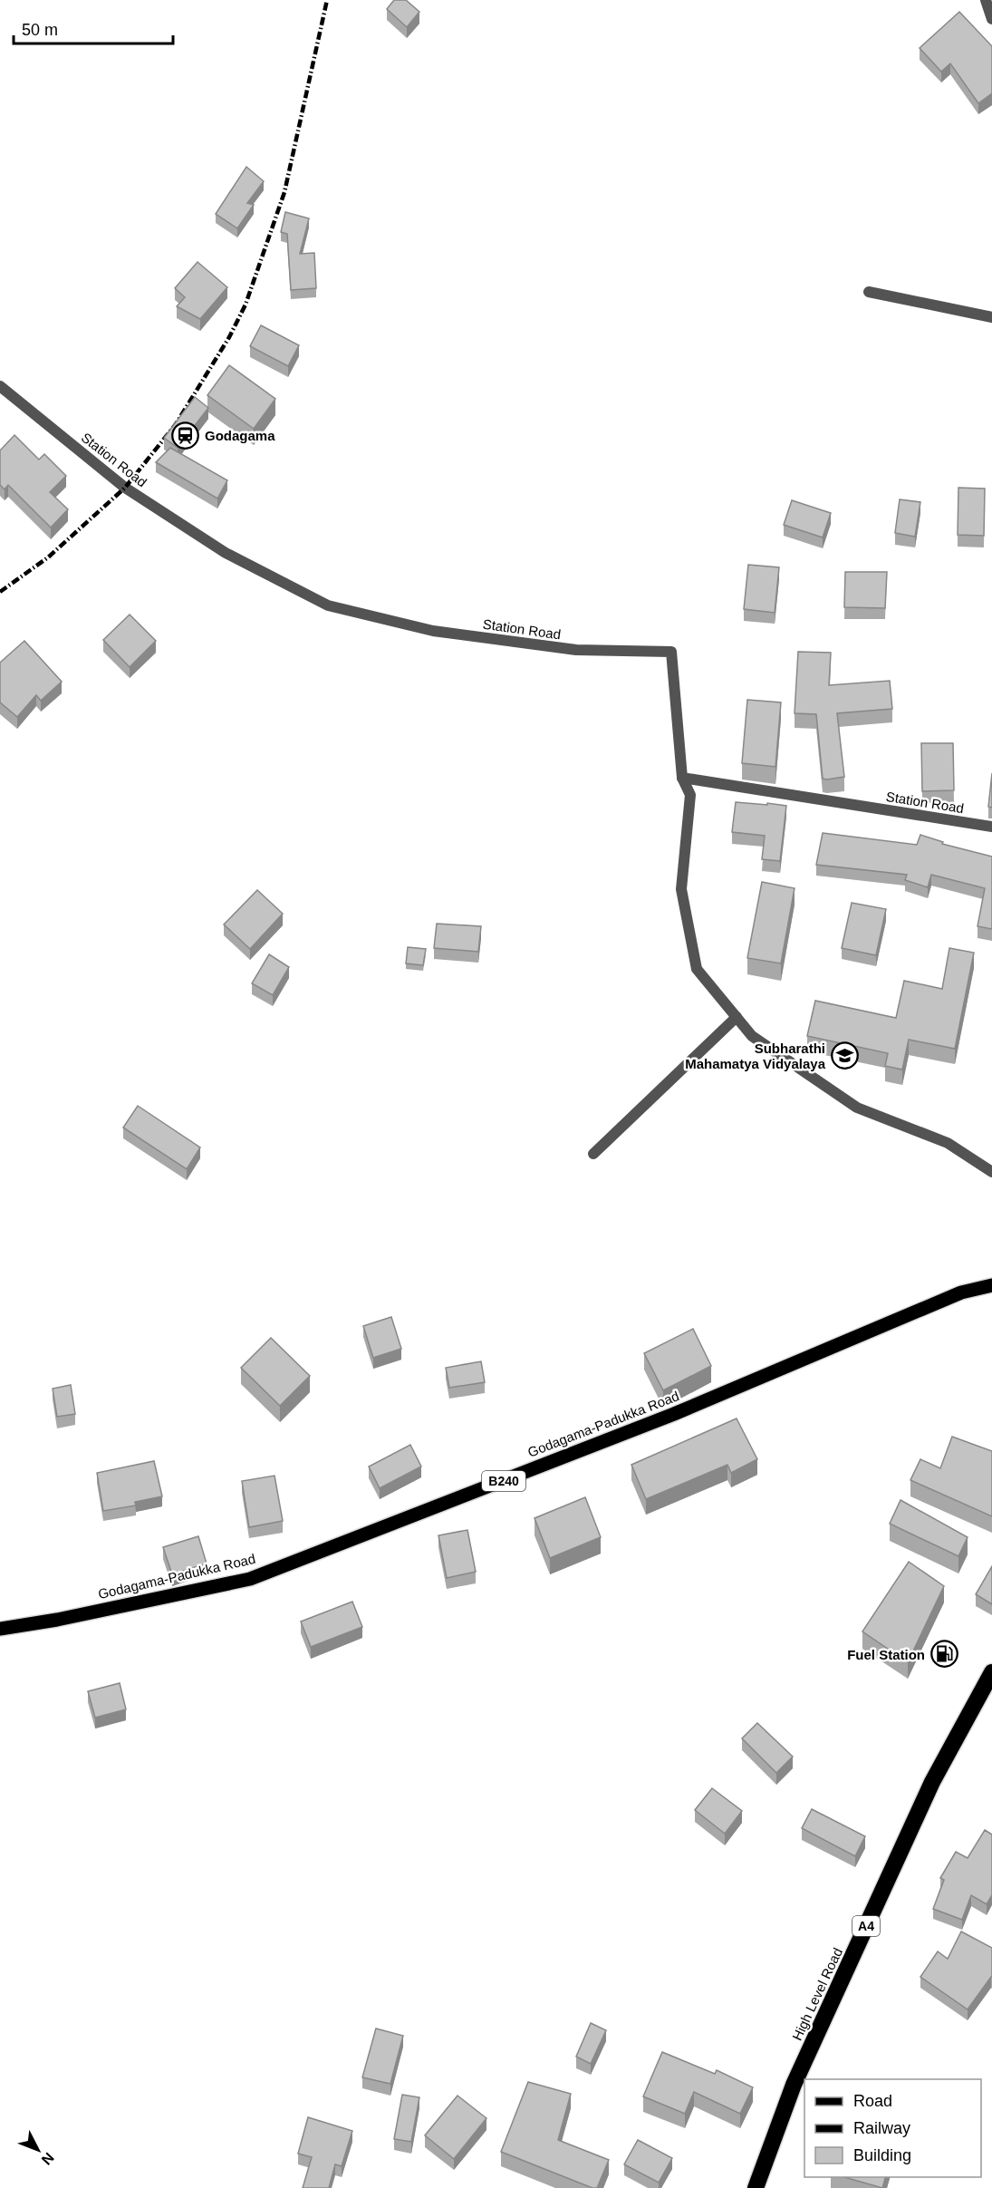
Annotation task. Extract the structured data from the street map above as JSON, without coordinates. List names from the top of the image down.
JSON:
{
  "streets": {
    "highway": ["A4", "High Level Road"],
    "main road": ["Godagama-Padukka Road", "B240"],
    "street": ["Station Road"]
  },
  "places": {
    "station": ["Godagama"],
    "school or university": ["Subharathi Mahamatya Vidyalaya"],
    "fuel station": ["Fuel Station"]
  },
  "legend": ["Road", "Railway", "Building"],
  "scale_bar": "50 m",
  "north": "bottom right"
}
